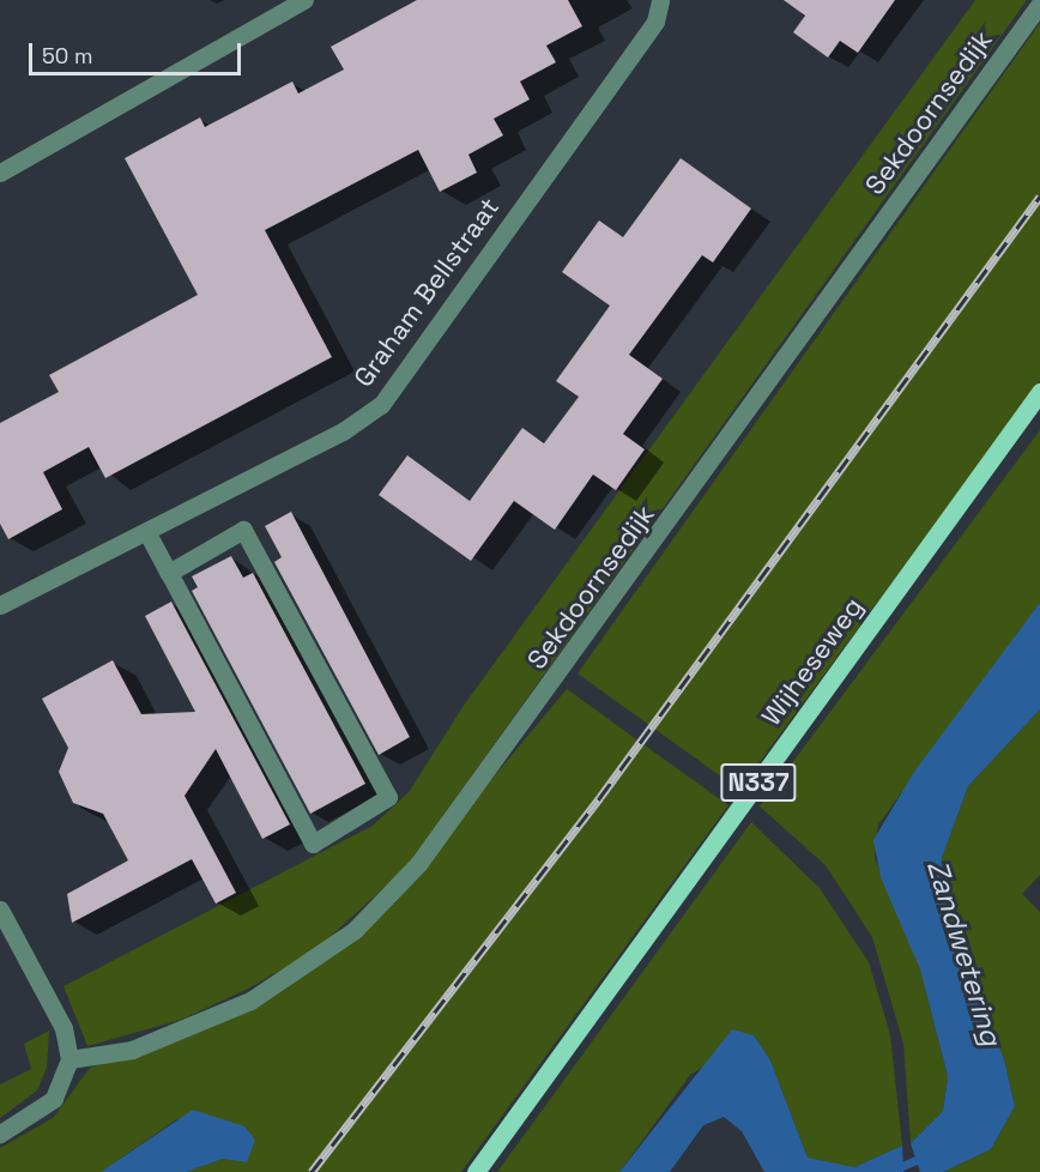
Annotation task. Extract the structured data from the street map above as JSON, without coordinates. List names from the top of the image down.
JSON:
{
  "streets": {
    "main road": ["Wijheseweg", "N337"],
    "street": ["Sekdoornsedijk", "Graham Bellstraat"]
  },
  "water": ["Zandwetering"],
  "scale_bar": "50 m"
}
